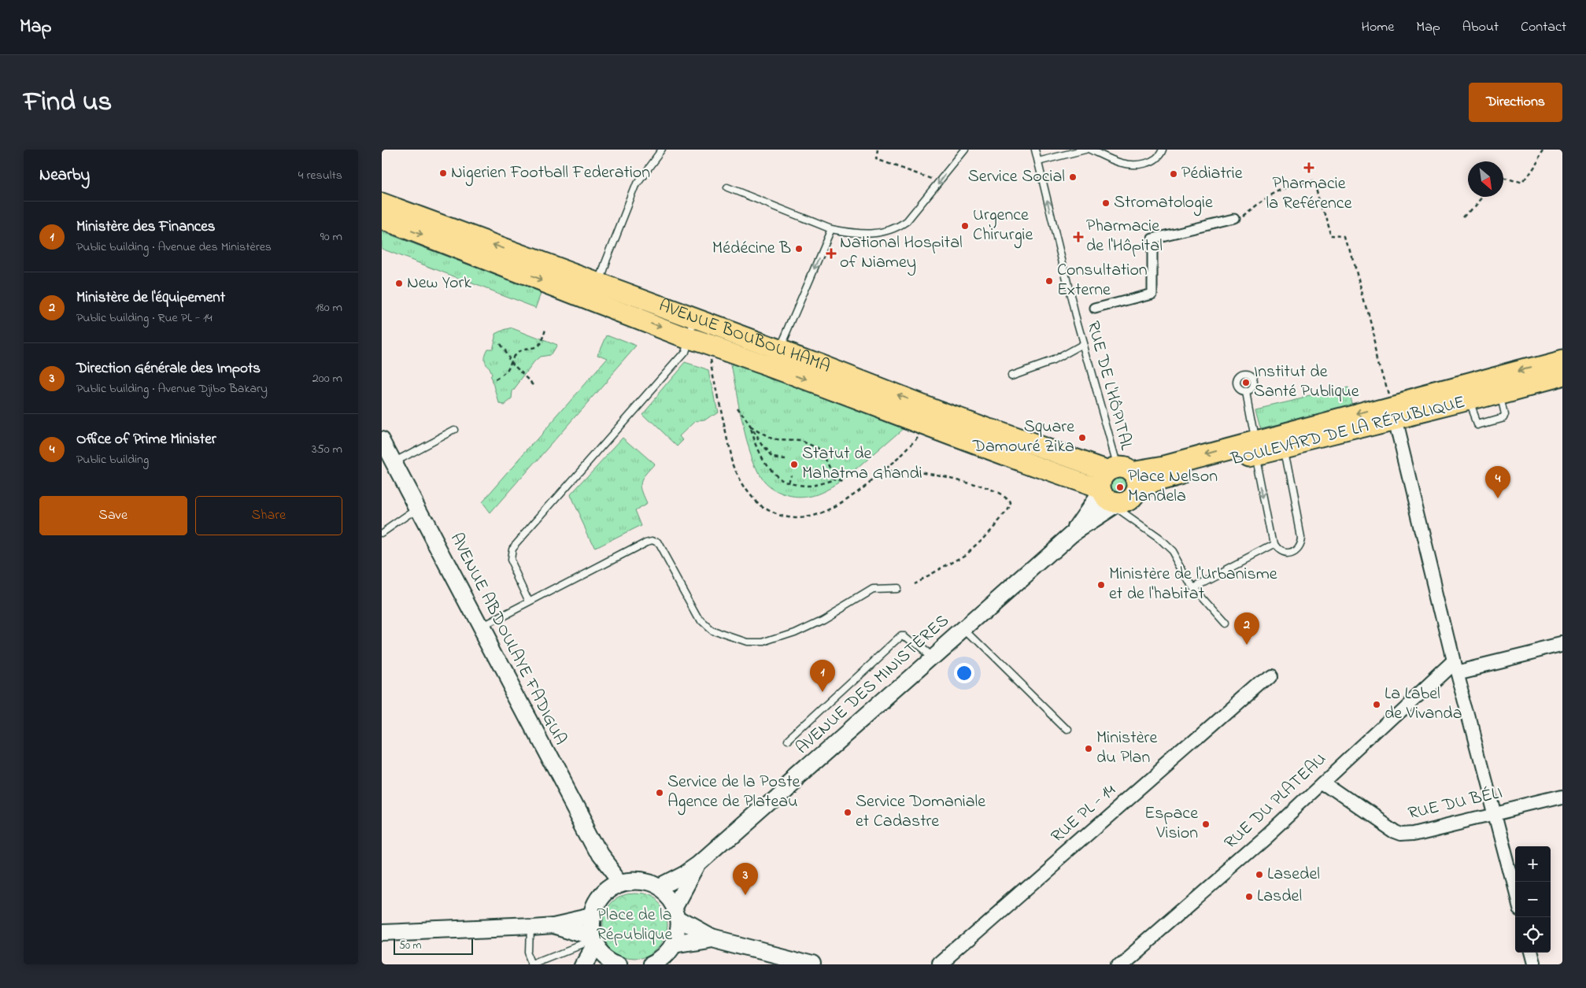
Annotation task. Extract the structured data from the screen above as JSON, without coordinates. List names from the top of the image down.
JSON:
{
  "streets": {
    "main road": ["AVENUE BOUBOU HAMA", "BOULEVARD DE LA RÉPUBLIQUE"],
    "street": [
      "AVENUE ABDOULAYE FADIGUA",
      "AVENUE DES MINISTÈRES",
      "RUE DU PLATEAU",
      "RUE DU BÉLI",
      "RUE PL - 14"
    ],
    "lane": ["RUE DE L'HÔPITAL"]
  },
  "crossings": [
    ["AVENUE BOUBOU HAMA", "RUE DE L'HÔPITAL"],
    ["AVENUE BOUBOU HAMA", "BOULEVARD DE LA RÉPUBLIQUE"],
    ["AVENUE BOUBOU HAMA", "AVENUE DES MINISTÈRES"],
    ["RUE DE L'HÔPITAL", "BOULEVARD DE LA RÉPUBLIQUE"],
    ["RUE DE L'HÔPITAL", "AVENUE DES MINISTÈRES"],
    ["BOULEVARD DE LA RÉPUBLIQUE", "AVENUE DES MINISTÈRES"],
    ["RUE DU PLATEAU", "RUE DU BÉLI"]
  ],
  "one_way": ["RUE DE L'HÔPITAL"],
  "parks": ["Place de la République"],
  "places": {
    "health": ["Pharmacie la Reférence", "Pharmacie de l'Hôpital", "National Hospital of Niamey"],
    "other": [
      "Nigerien Football Federation",
      "Pédiatrie",
      "Service Social",
      "Stromatologie",
      "Urgence Chirurgie",
      "Médécine B",
      "Consultation Externe",
      "New York",
      "Institut de Santé Publique",
      "Square Damouré Zika",
      "Statut de Mahatma Ghandi",
      "Place Nelson Mandela",
      "Ministère de l'Urbanisme et de l'habitat",
      "La Label de Vivanda",
      "Ministère du Plan",
      "Service de la Poste Agence de Plateau",
      "Service Domaniale et Cadastre",
      "Espace Vision",
      "Lasedel",
      "Lasdel"
    ]
  },
  "scale_bar": "50 m",
  "north": "bottom right",
  "page": {
    "header": "Map",
    "nav": [
      "Home",
      "Map",
      "About",
      "Contact"
    ],
    "title": "Find us",
    "buttons": [
      "Directions",
      ["Save", "Share"]
    ],
    "heading": ["Nearby", "4 results"],
    "list": [
      {
        "mark": "1",
        "name": "Ministère des Finances",
        "note": "Public building · Avenue des Ministères",
        "value": "90 m"
      },
      {
        "mark": "2",
        "name": "Ministère de l'équipement",
        "note": "Public building · Rue PL - 14",
        "value": "180 m"
      },
      {
        "mark": "3",
        "name": "Direction Générale des Impots",
        "note": "Public building · Avenue Djibo Bakary",
        "value": "200 m"
      },
      {
        "mark": "4",
        "name": "Office of Prime Minister",
        "note": "Public building",
        "value": "350 m"
      }
    ],
    "pins": [
      "4",
      "2",
      "1",
      "3"
    ],
    "map_buttons": ["+", "−"],
    "scale": "50 m"
  }
}
